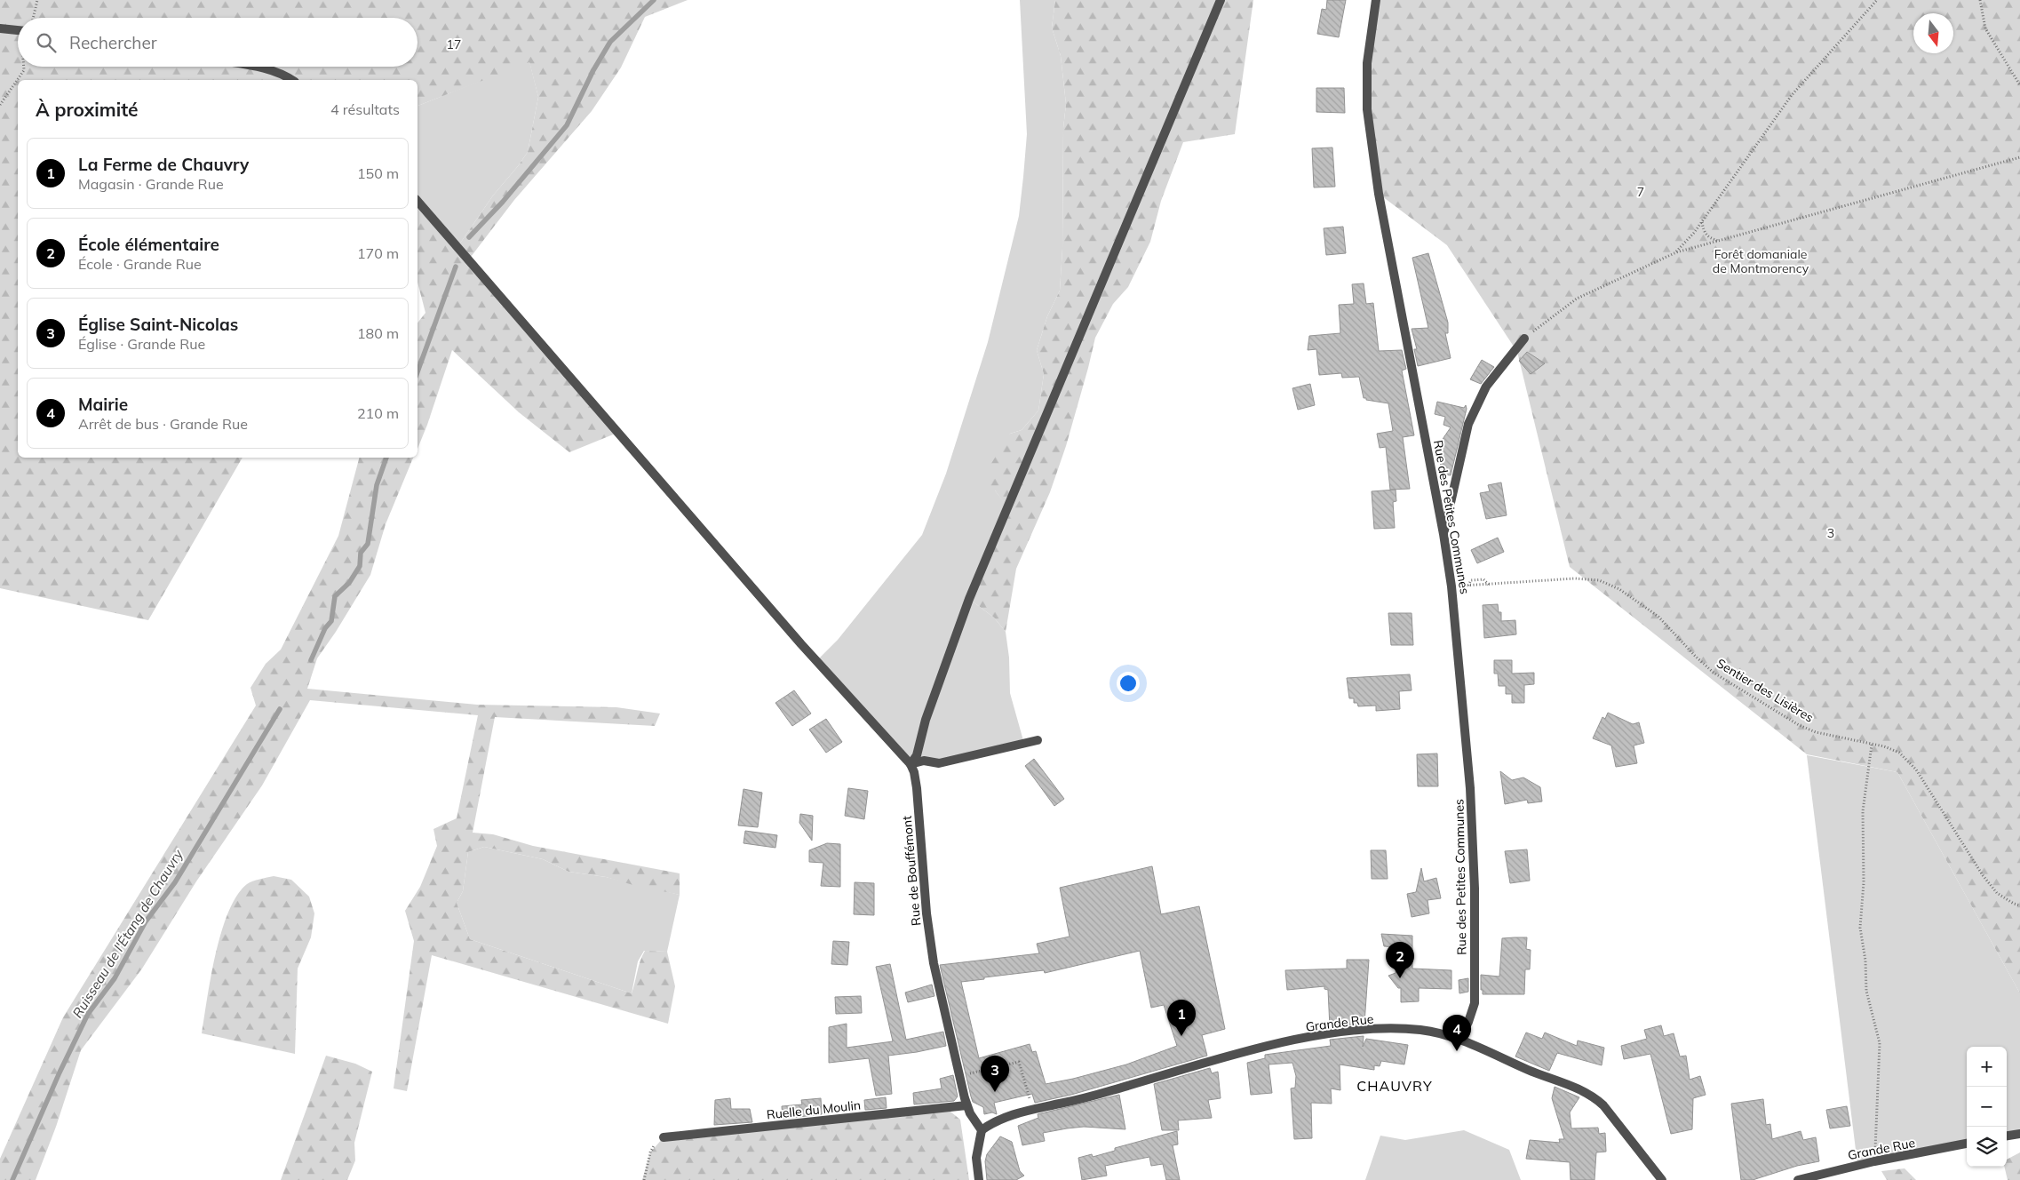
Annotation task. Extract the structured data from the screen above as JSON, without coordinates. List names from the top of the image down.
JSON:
{
  "streets": {
    "street": [
      "Rue des Petites Communes",
      "Rue de Bouffémont",
      "Grande Rue",
      "Ruelle du Moulin"
    ],
    "path": ["Sentier des Lisières"]
  },
  "crossings": [
    ["Rue des Petites Communes", "Sentier des Lisières"],
    ["Rue des Petites Communes", "Grande Rue"],
    ["Rue de Bouffémont", "Grande Rue"],
    ["Rue de Bouffémont", "Ruelle du Moulin"]
  ],
  "districts": ["CHAUVRY"],
  "water": ["Ruisseau de l'Étang de Chauvry"],
  "parks": [
    "17",
    "7",
    "Forêt domaniale de Montmorency",
    "3"
  ],
  "north": "bottom",
  "page": {
    "search": "Rechercher",
    "heading": ["À proximité", "4 résultats"],
    "list": [
      {
        "mark": "1",
        "name": "La Ferme de Chauvry",
        "note": "Magasin · Grande Rue",
        "value": "150 m"
      },
      {
        "mark": "2",
        "name": "École élémentaire",
        "note": "École · Grande Rue",
        "value": "170 m"
      },
      {
        "mark": "3",
        "name": "Église Saint-Nicolas",
        "note": "Église · Grande Rue",
        "value": "180 m"
      },
      {
        "mark": "4",
        "name": "Mairie",
        "note": "Arrêt de bus · Grande Rue",
        "value": "210 m"
      }
    ],
    "pins": [
      "2",
      "1",
      "4",
      "3"
    ],
    "map_buttons": ["+", "−"]
  }
}
